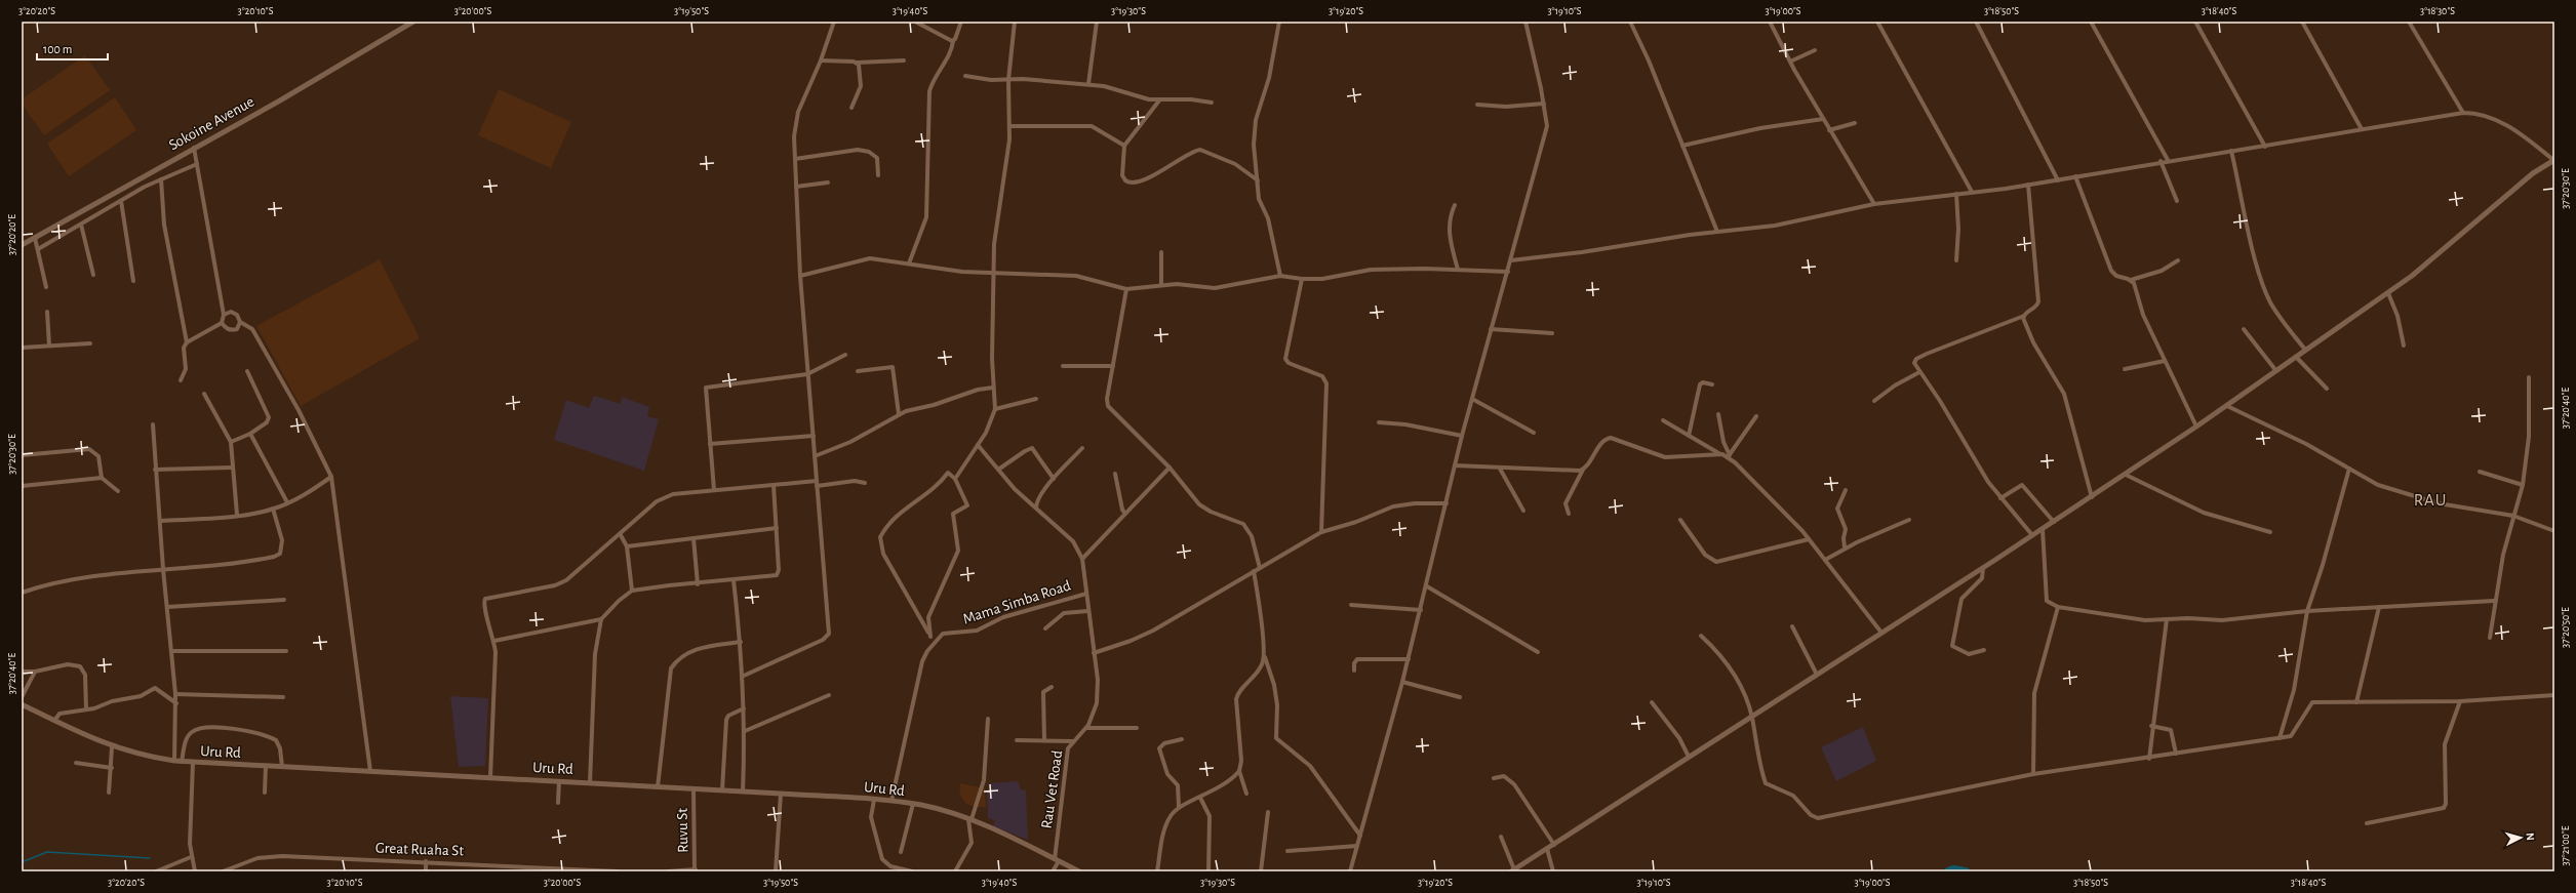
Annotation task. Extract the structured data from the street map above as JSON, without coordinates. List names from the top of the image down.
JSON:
{
  "streets": {
    "street": [
      "Sokoine Avenue",
      "Mama Simba Road",
      "Uru Rd",
      "Rau Vet Road",
      "Ruvu St",
      "Great Ruaha St"
    ]
  },
  "crossings": [
    ["Mama Simba Road", "Rau Vet Road"],
    ["Uru Rd", "Rau Vet Road"],
    ["Uru Rd", "Ruvu St"]
  ],
  "districts": ["RAU"],
  "scale_bar": "100 m",
  "north": "right",
  "coordinates": [
    "3°20'20\"S",
    "3°20'10\"S",
    "3°20'00\"S",
    "3°19'50\"S",
    "3°19'40\"S",
    "3°19'30\"S",
    "3°19'20\"S",
    "3°19'10\"S",
    "3°19'00\"S",
    "3°18'50\"S",
    "3°18'40\"S",
    "3°18'30\"S",
    "37°20'30\"E",
    "37°20'20\"E",
    "37°20'40\"E",
    "37°20'50\"E",
    "37°21'00\"E"
  ]
}
